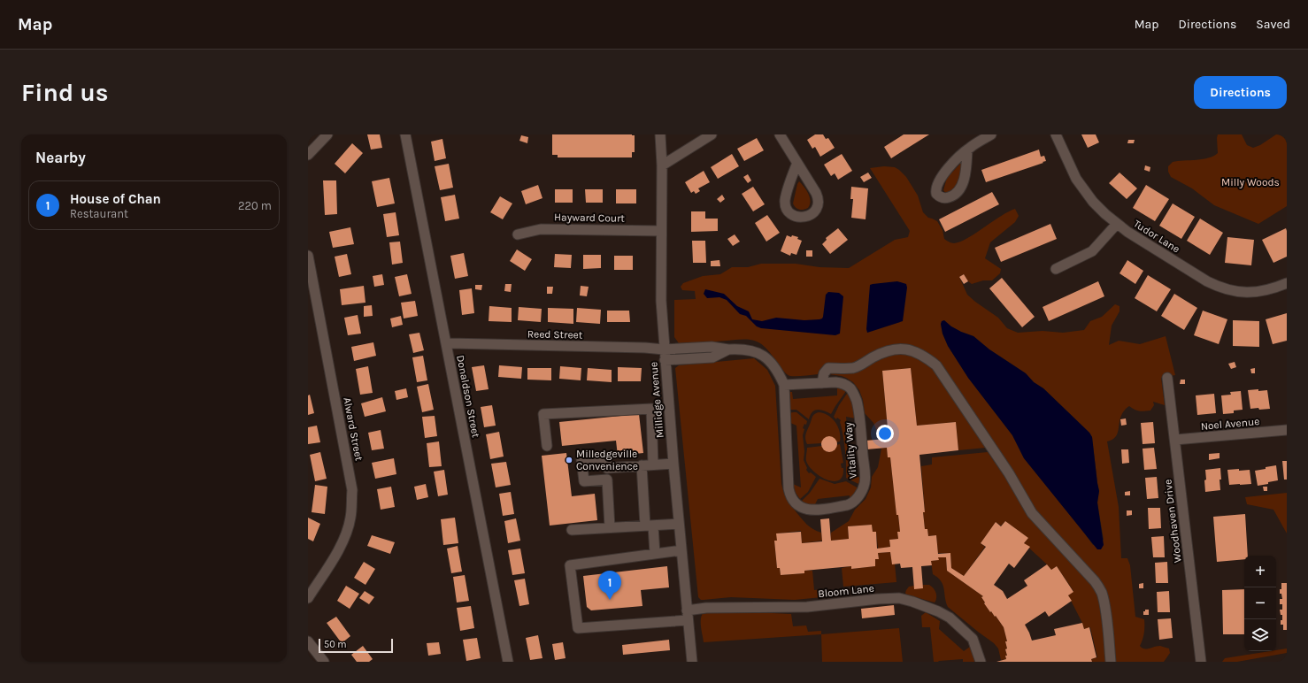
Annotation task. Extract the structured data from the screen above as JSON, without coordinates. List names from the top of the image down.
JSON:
{
  "streets": {
    "street": [
      "Hayward Court",
      "Tudor Lane",
      "Reed Street",
      "Donaldson Street",
      "Millidge Avenue",
      "Noel Avenue",
      "Alward Street",
      "Vitality Way",
      "Woodhaven Drive",
      "Bloom Lane"
    ]
  },
  "crossings": [
    ["Hayward Court", "Millidge Avenue"],
    ["Reed Street", "Donaldson Street"],
    ["Reed Street", "Millidge Avenue"],
    ["Reed Street", "Vitality Way"],
    ["Millidge Avenue", "Vitality Way"],
    ["Millidge Avenue", "Bloom Lane"],
    ["Noel Avenue", "Woodhaven Drive"]
  ],
  "parks": ["Milly Woods"],
  "places": ["Milledgeville Convenience"],
  "scale_bar": "50 m",
  "page": {
    "header": "Map",
    "nav": ["Map", "Directions", "Saved"],
    "buttons": "Directions",
    "title": "Find us",
    "heading": "Nearby",
    "list": [
      {
        "mark": "1",
        "name": "House of Chan",
        "note": "Restaurant",
        "value": "220 m"
      }
    ],
    "map_buttons": ["+", "−"],
    "pins": "1",
    "scale": "50 m"
  }
}
